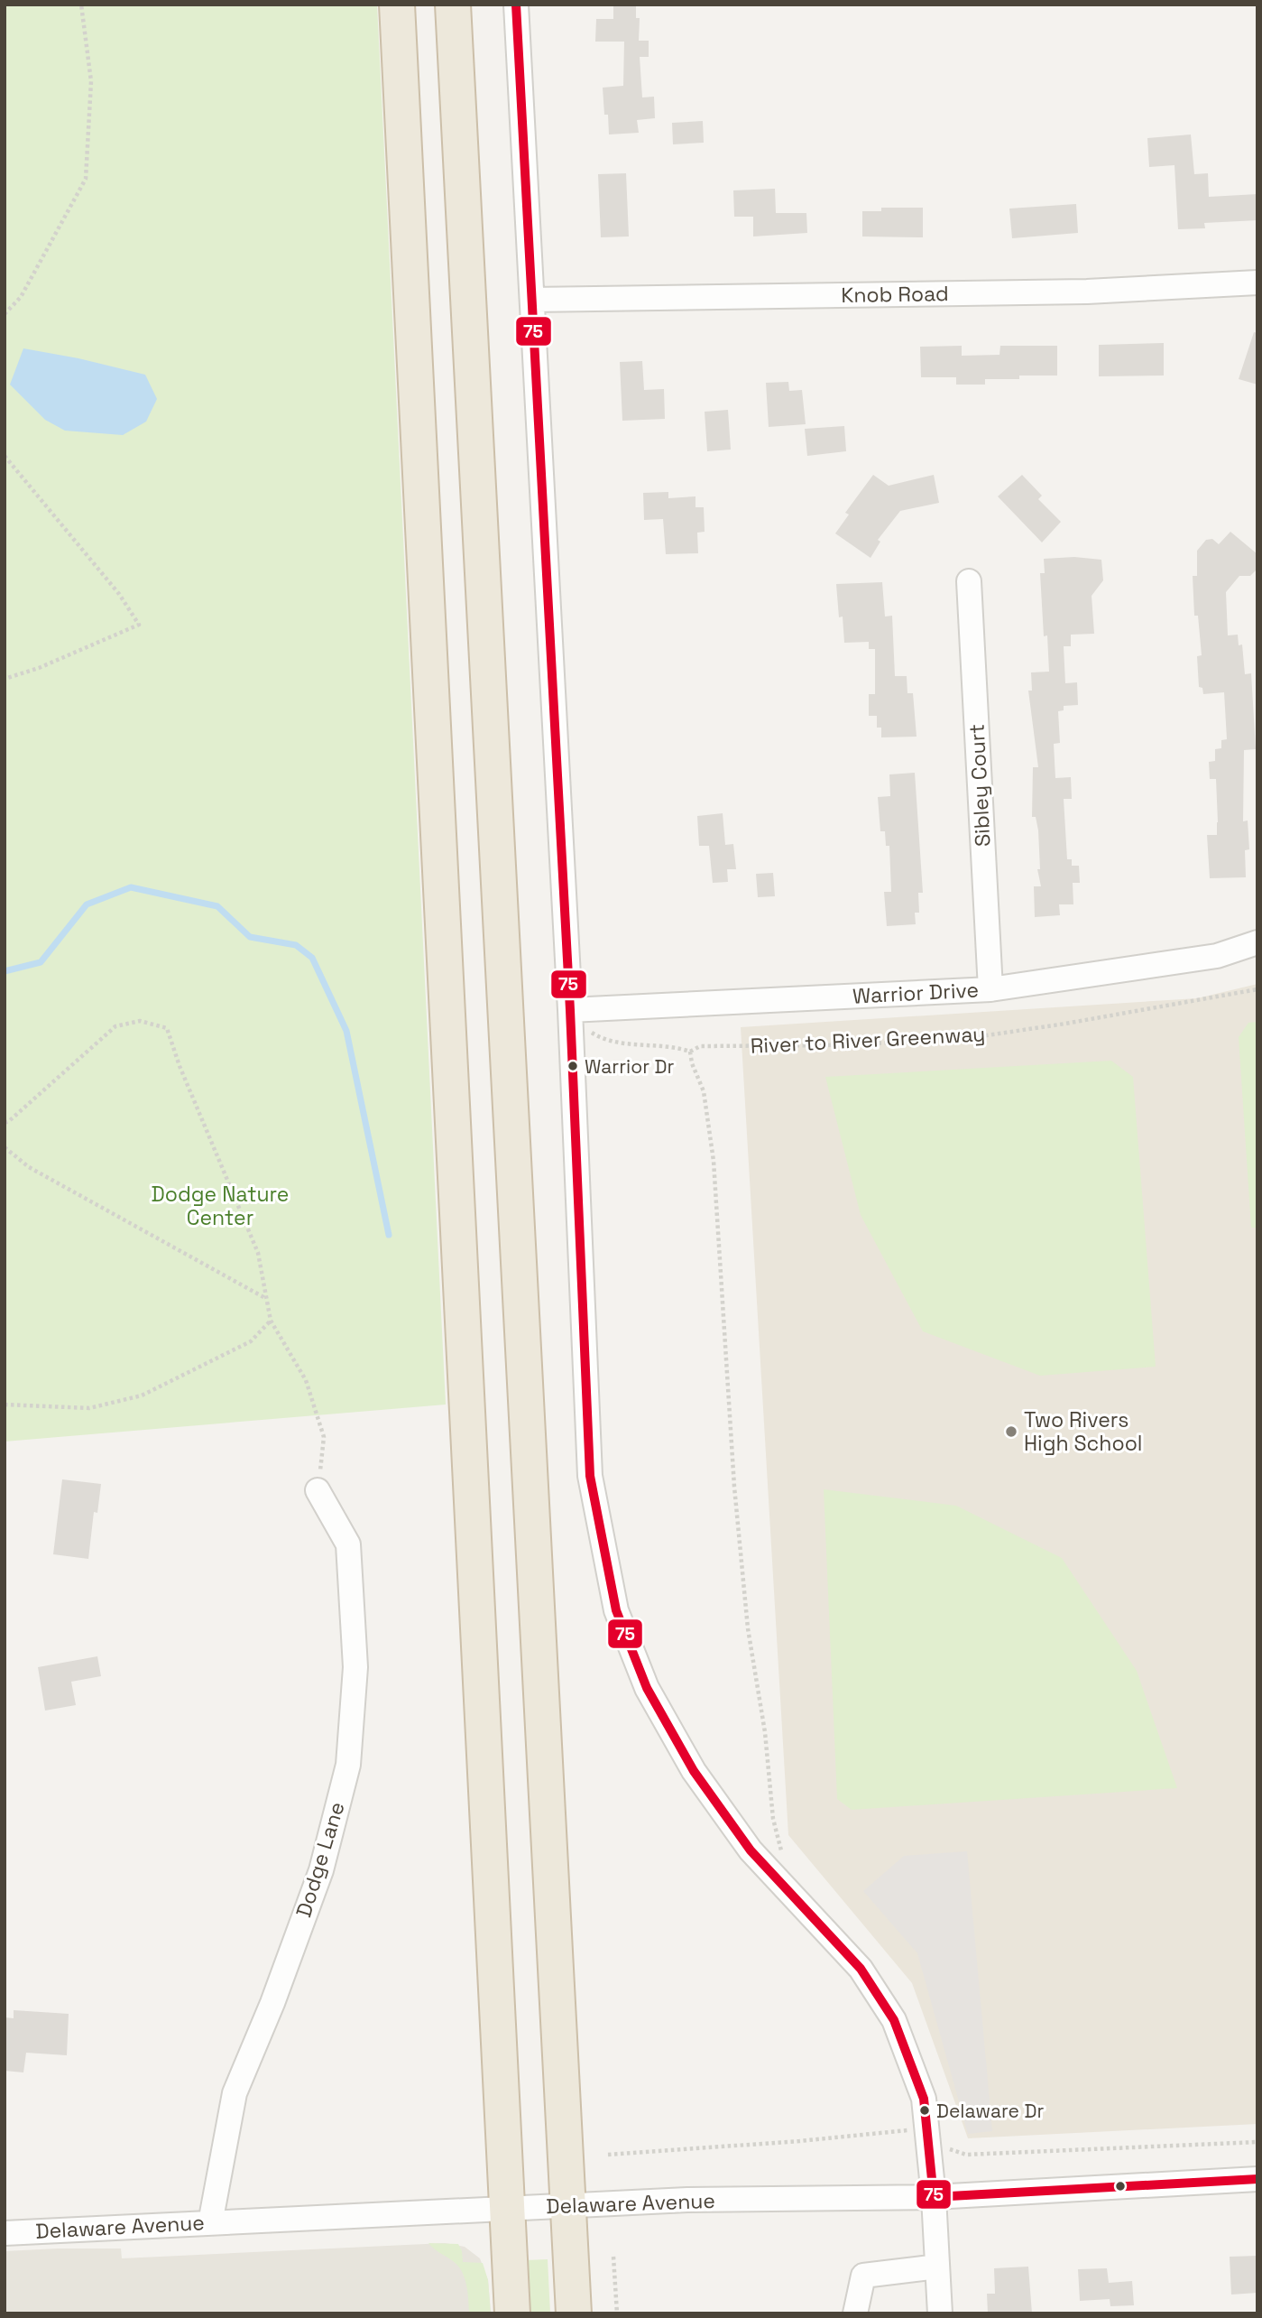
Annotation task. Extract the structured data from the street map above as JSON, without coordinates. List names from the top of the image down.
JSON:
{
  "streets": {
    "street": [
      "Knob Road",
      "Sibley Court",
      "Warrior Drive",
      "Dodge Lane",
      "Delaware Avenue"
    ],
    "path": ["River to River Greenway"]
  },
  "crossings": [
    ["Sibley Court", "Warrior Drive"],
    ["Dodge Lane", "Delaware Avenue"]
  ],
  "parks": ["Dodge Nature Center"],
  "places": ["Warrior Dr", "Two Rivers High School", "Delaware Dr"],
  "lines": ["transit line 75"]
}
